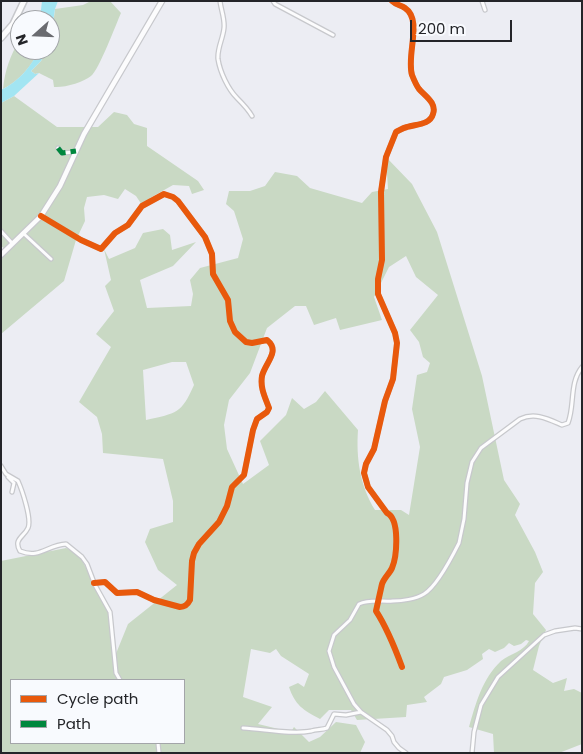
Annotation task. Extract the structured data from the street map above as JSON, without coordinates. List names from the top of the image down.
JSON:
{
  "legend": ["Cycle path", "Path"],
  "scale_bar": "200 m",
  "north": "left"
}
